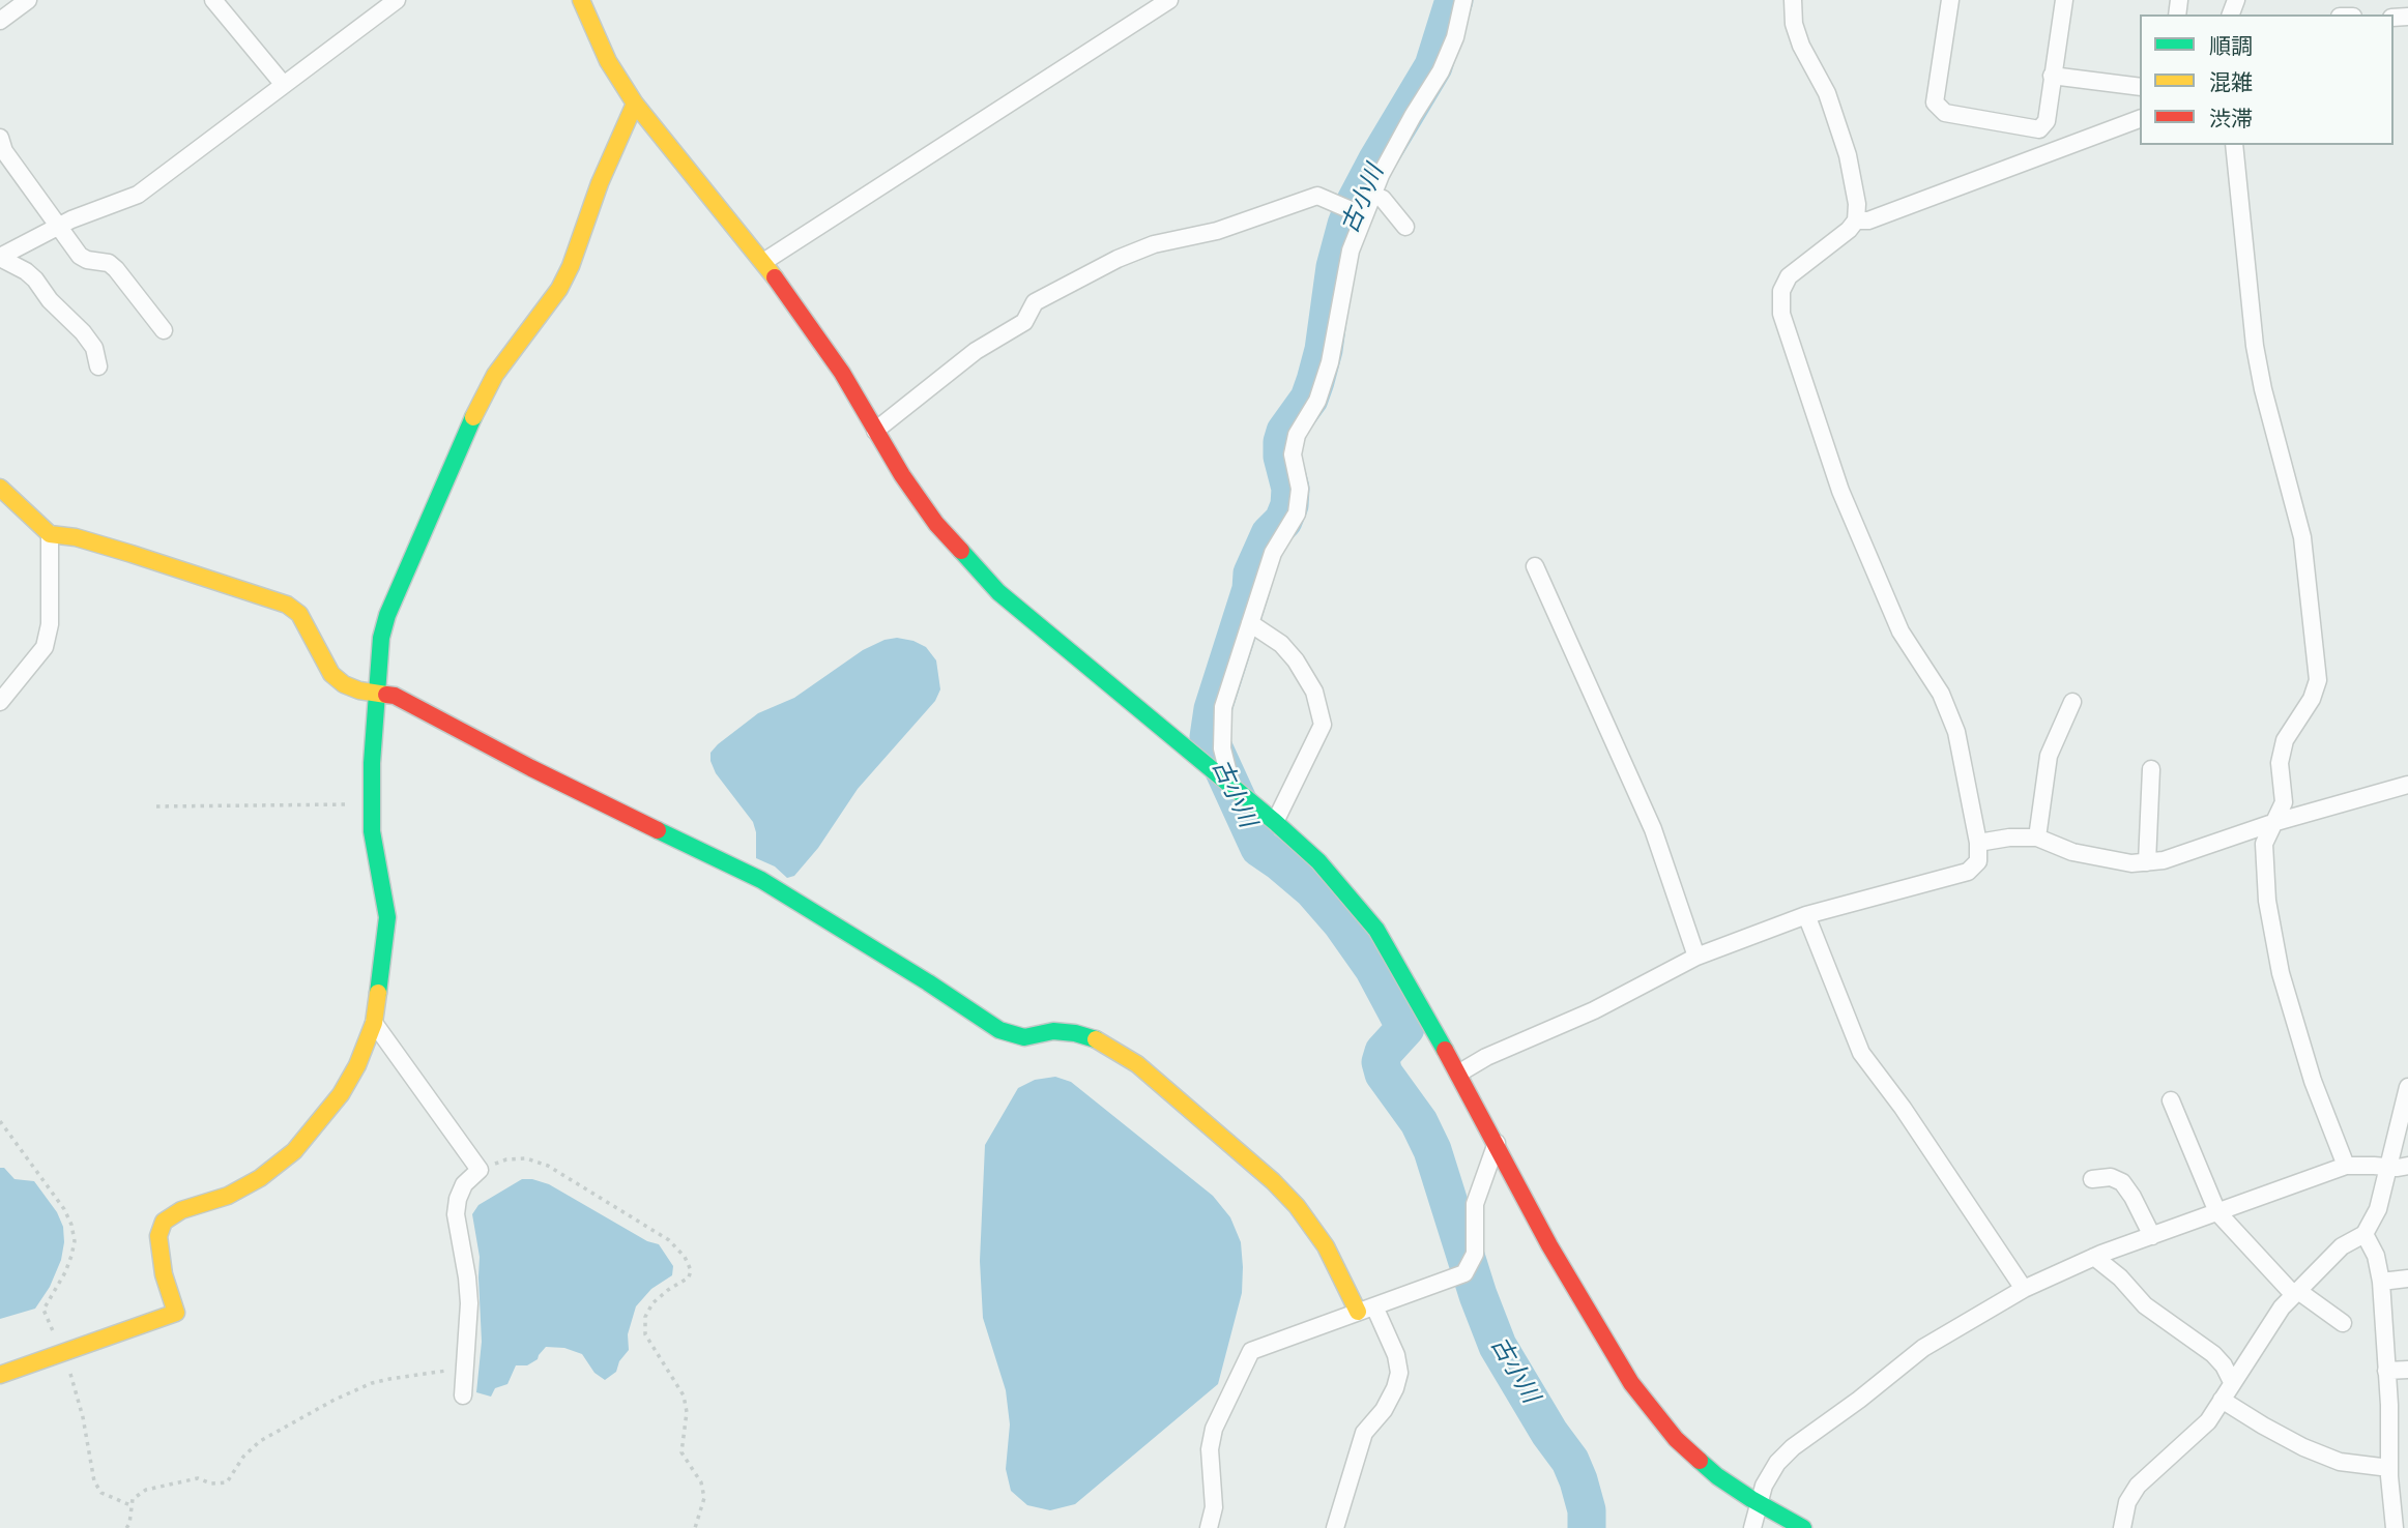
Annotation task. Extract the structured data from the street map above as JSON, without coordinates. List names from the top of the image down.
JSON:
{
  "water": ["古小川"],
  "legend": ["順調", "混雑", "渋滞"]
}
